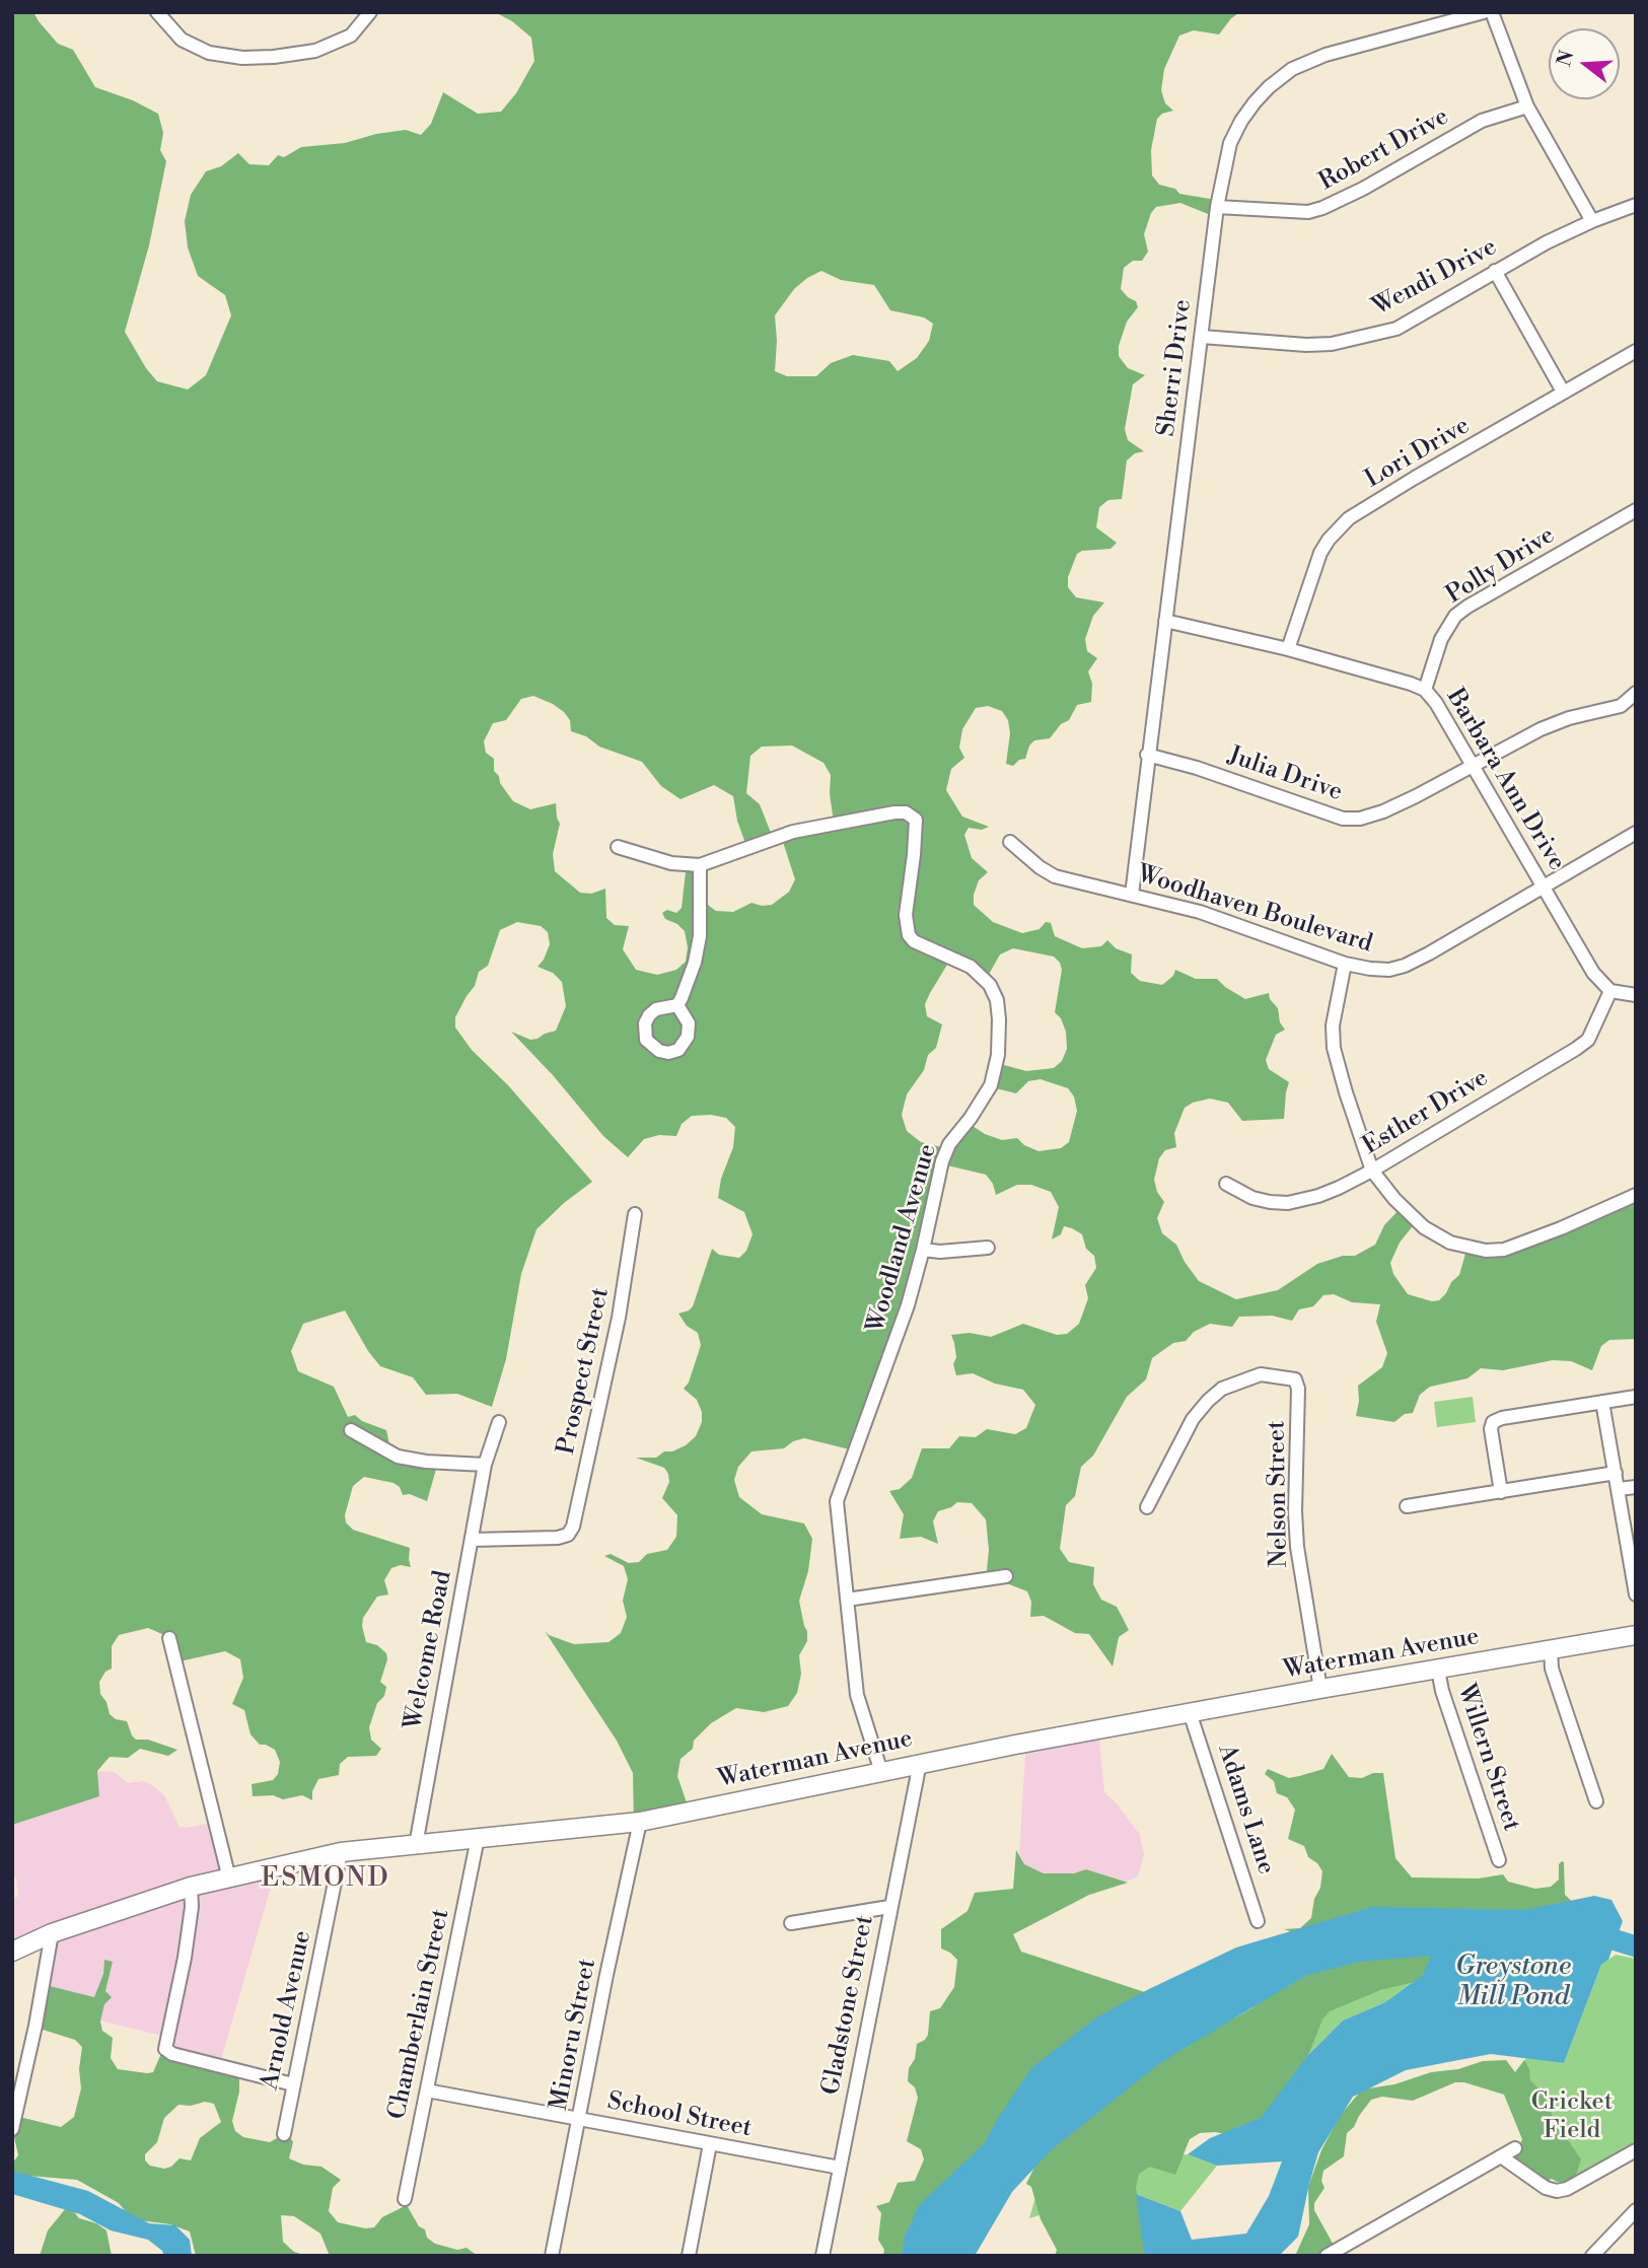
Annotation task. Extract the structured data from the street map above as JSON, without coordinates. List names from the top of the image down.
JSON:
{
  "streets": {
    "main road": ["Waterman Avenue"],
    "street": [
      "Robert Drive",
      "Wendi Drive",
      "Sherri Drive",
      "Lori Drive",
      "Polly Drive",
      "Julia Drive",
      "Barbara Ann Drive",
      "Woodhaven Boulevard",
      "Esther Drive",
      "Woodland Avenue",
      "Prospect Street",
      "Nelson Street",
      "Welcome Road",
      "Willern Street",
      "Adams Lane",
      "Gladstone Street",
      "Arnold Avenue",
      "Chamberlain Street",
      "Minoru Street",
      "School Street"
    ]
  },
  "crossings": [
    ["Robert Drive", "Sherri Drive"],
    ["Wendi Drive", "Sherri Drive"],
    ["Sherri Drive", "Julia Drive"],
    ["Sherri Drive", "Barbara Ann Drive"],
    ["Sherri Drive", "Woodhaven Boulevard"],
    ["Lori Drive", "Barbara Ann Drive"],
    ["Polly Drive", "Barbara Ann Drive"],
    ["Julia Drive", "Barbara Ann Drive"],
    ["Barbara Ann Drive", "Woodhaven Boulevard"],
    ["Barbara Ann Drive", "Esther Drive"],
    ["Woodland Avenue", "Waterman Avenue"],
    ["Prospect Street", "Welcome Road"],
    ["Nelson Street", "Waterman Avenue"],
    ["Welcome Road", "Waterman Avenue"],
    ["Waterman Avenue", "Willern Street"],
    ["Waterman Avenue", "Adams Lane"],
    ["Waterman Avenue", "Gladstone Street"],
    ["Waterman Avenue", "Arnold Avenue"],
    ["Waterman Avenue", "Chamberlain Street"],
    ["Waterman Avenue", "Minoru Street"],
    ["Gladstone Street", "School Street"],
    ["Chamberlain Street", "School Street"],
    ["Minoru Street", "School Street"]
  ],
  "districts": ["ESMOND"],
  "water": ["Greystone Mill Pond"],
  "parks": ["Cricket Field"],
  "north": "left"
}
